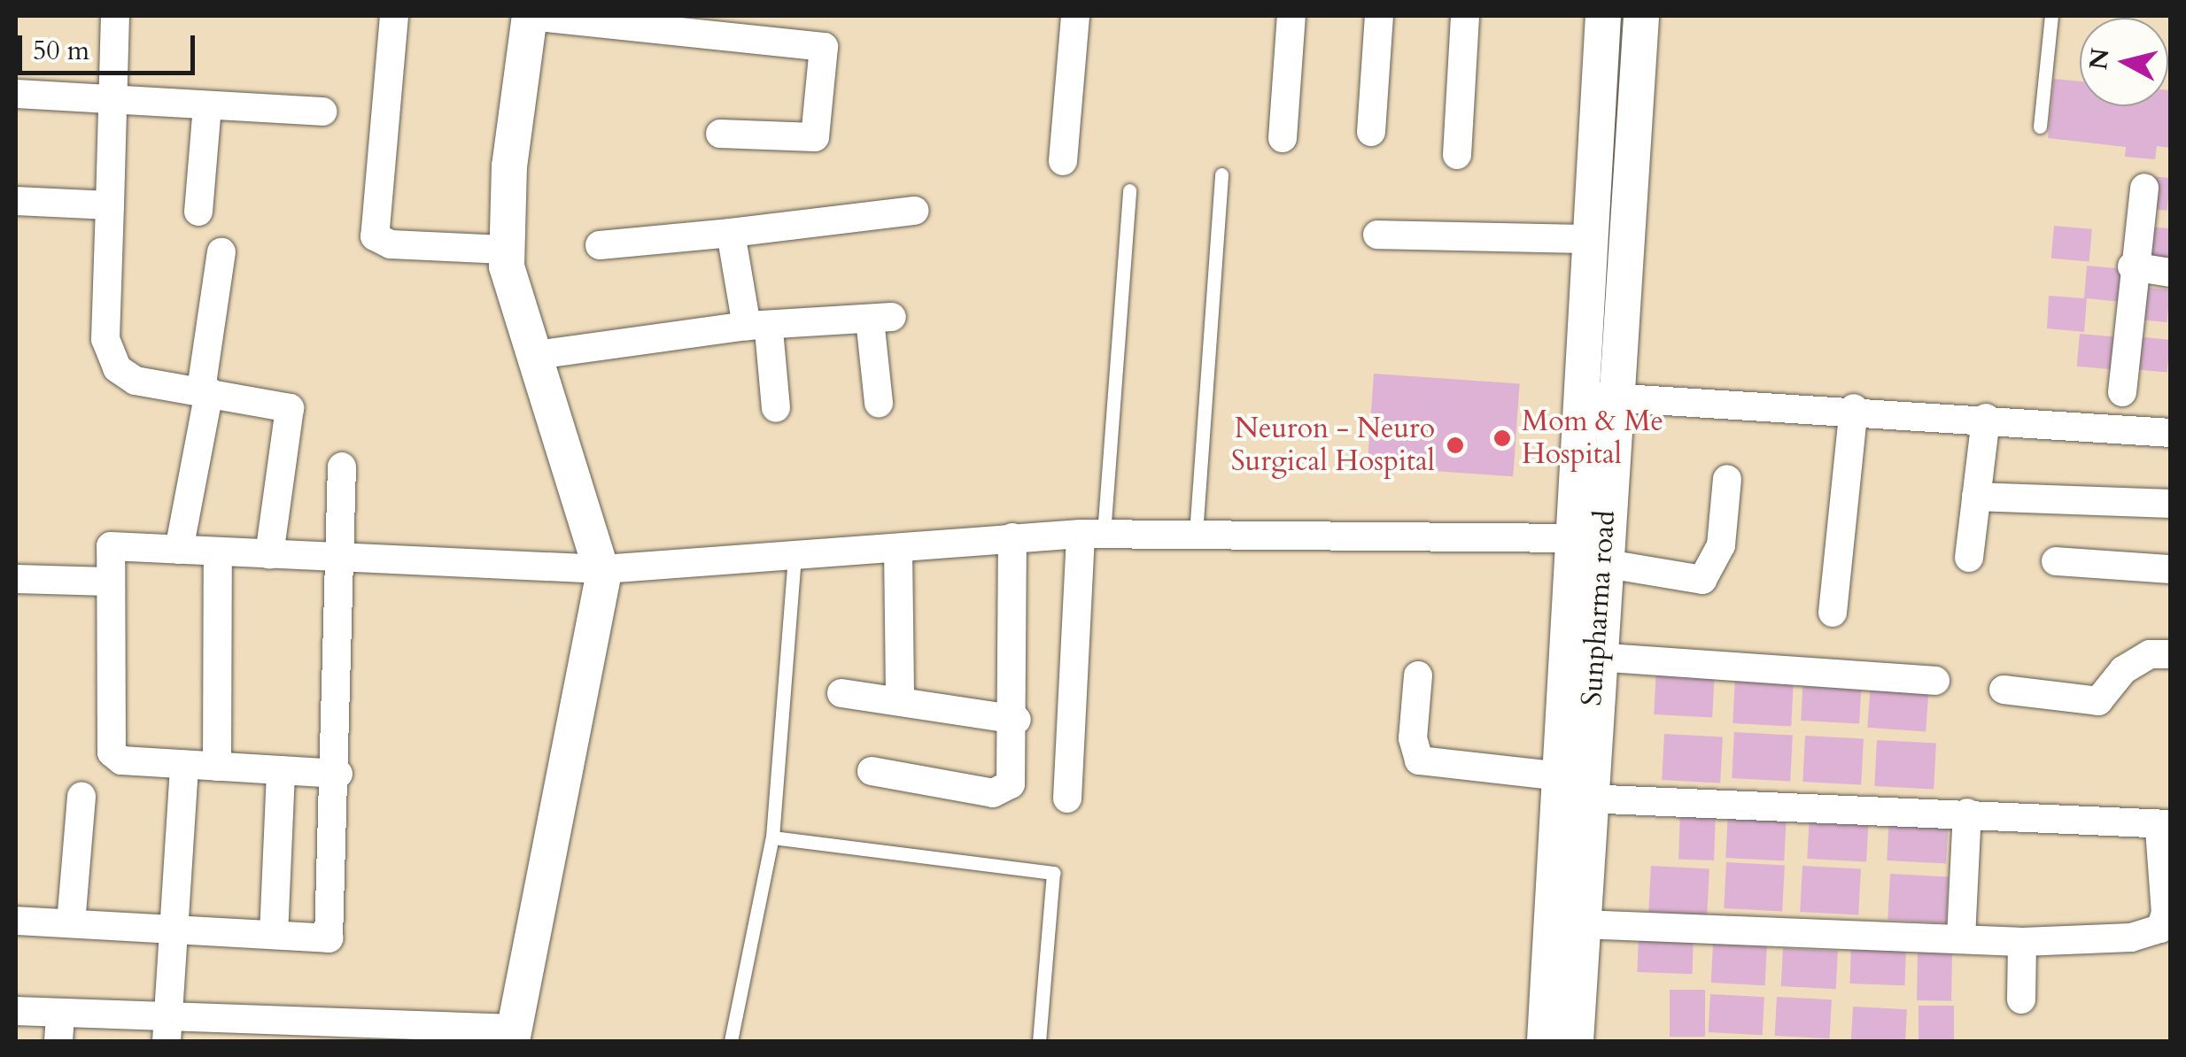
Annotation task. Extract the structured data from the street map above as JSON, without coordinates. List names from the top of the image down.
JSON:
{
  "streets": {
    "street": ["Sunpharma road"]
  },
  "places": ["Mom & Me Hospital", "Neuron - Neuro Surgical Hospital"],
  "scale_bar": "50 m",
  "north": "left"
}
